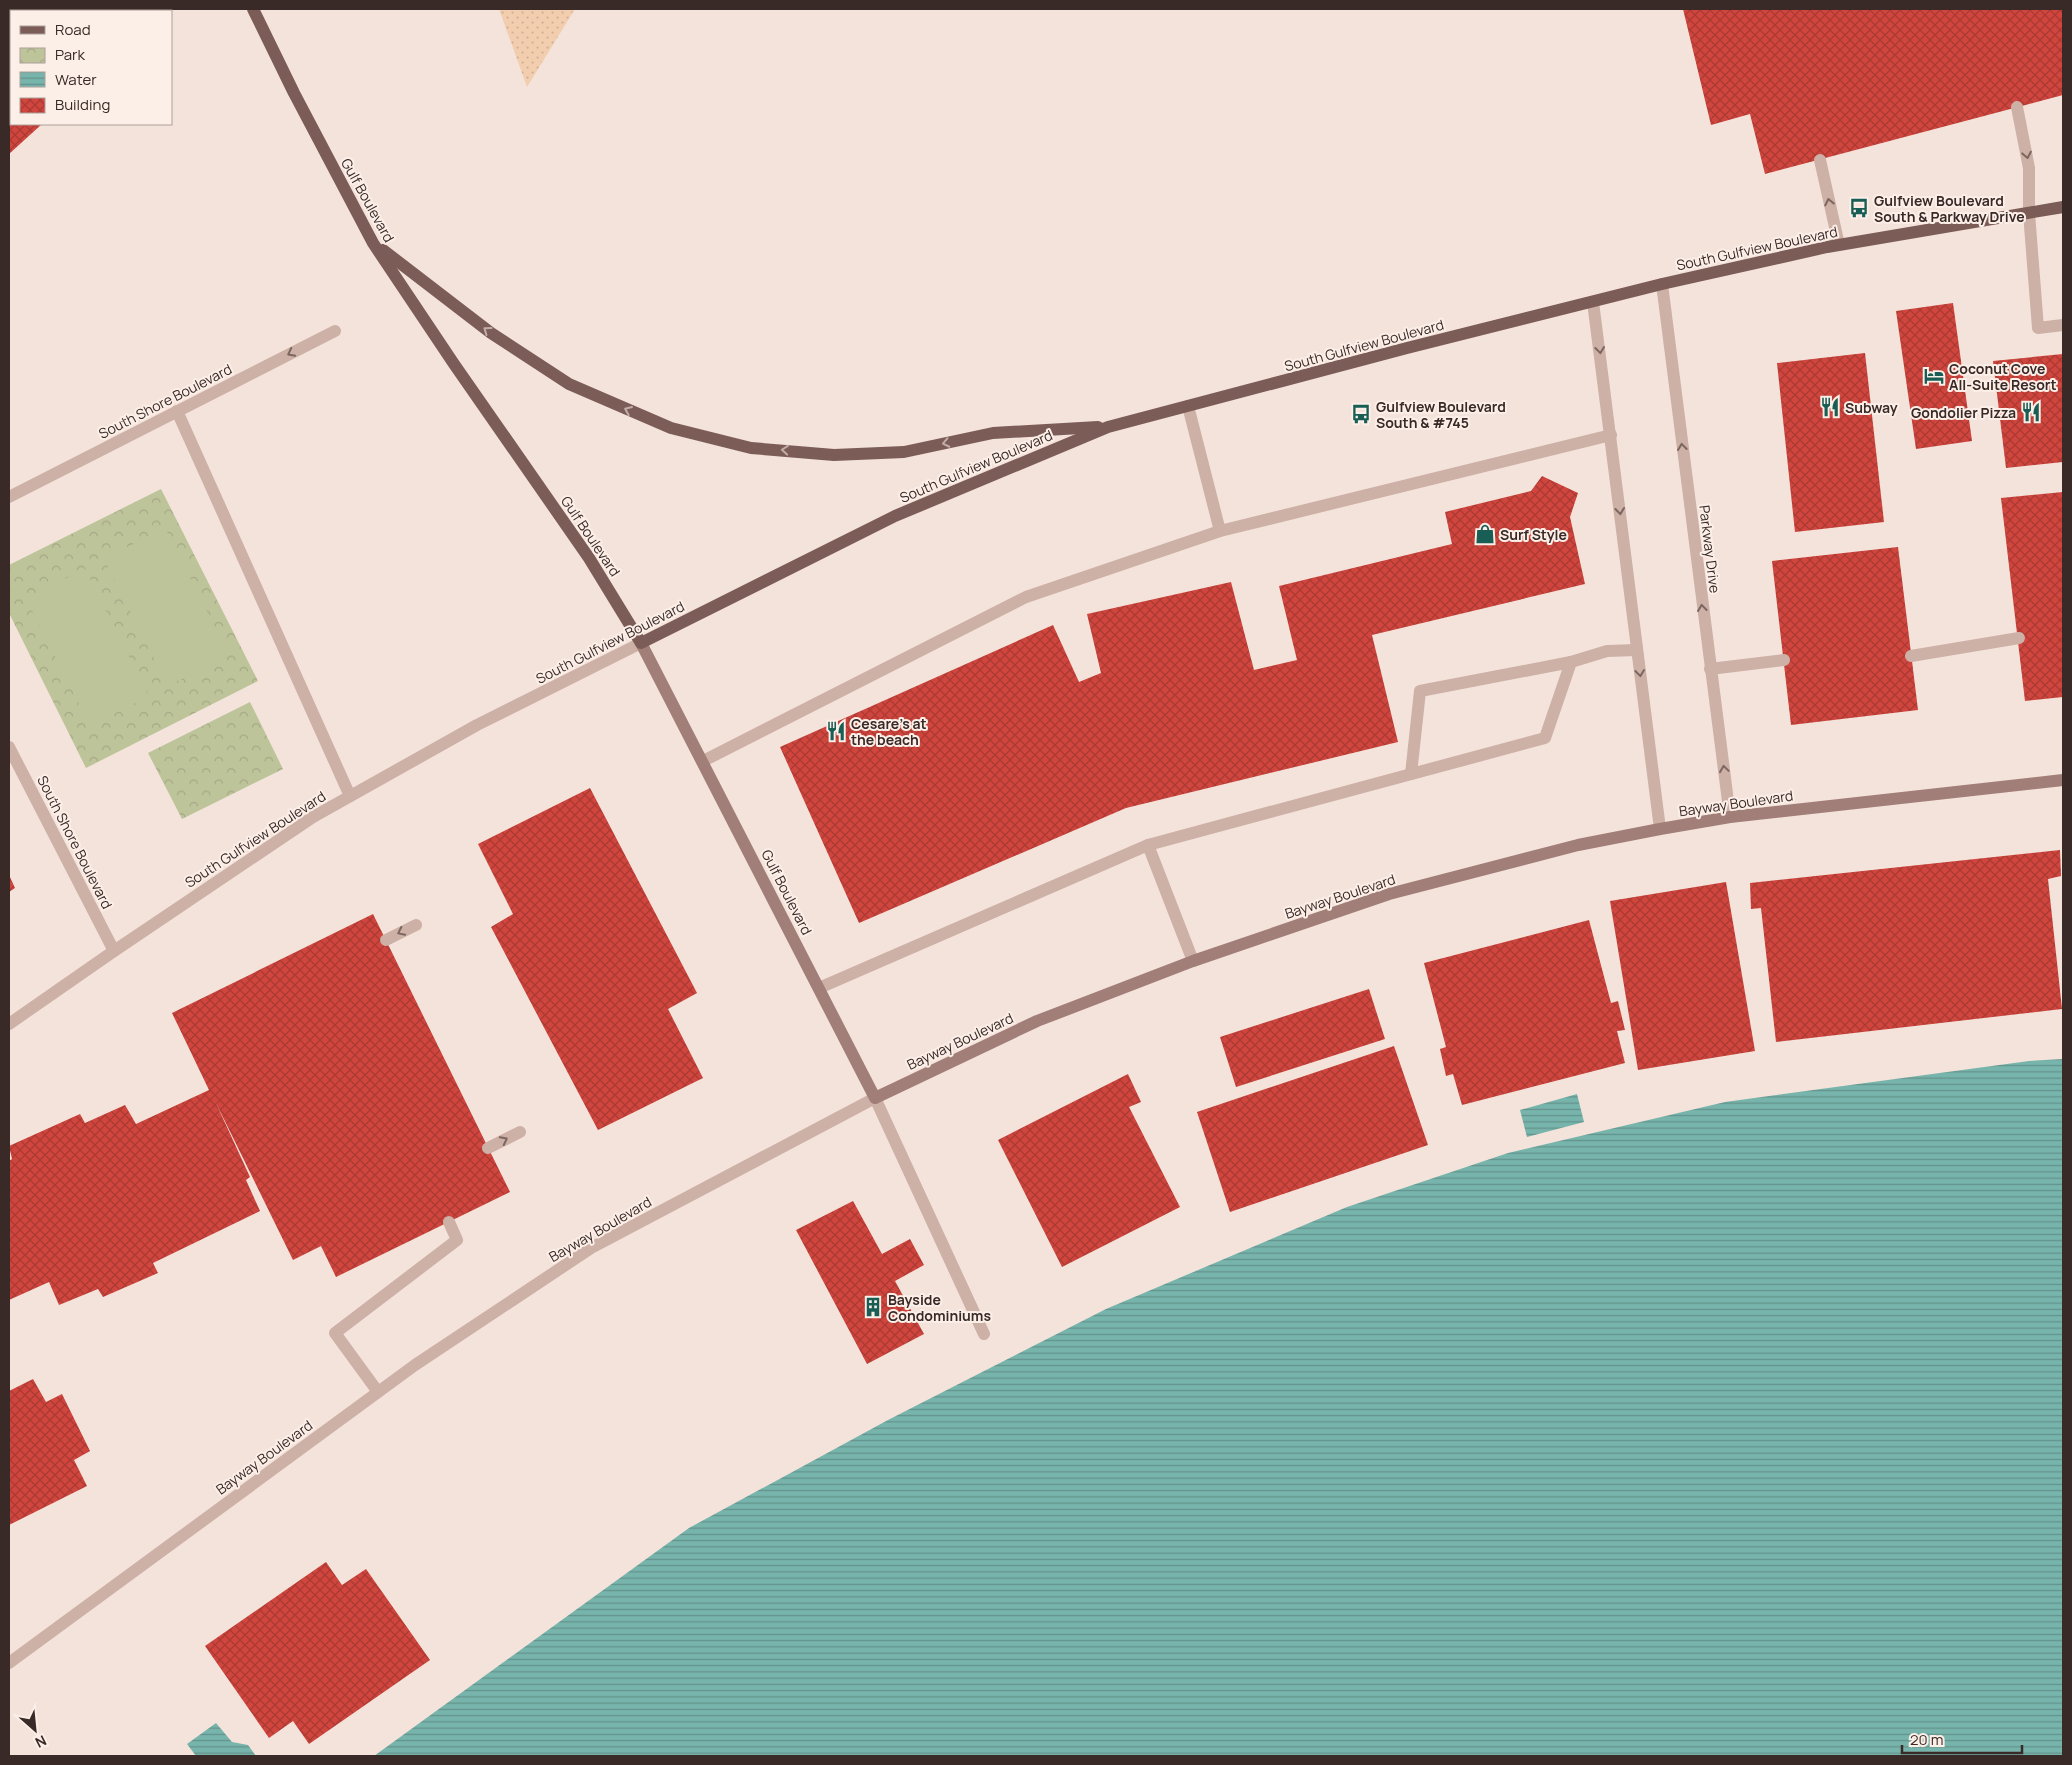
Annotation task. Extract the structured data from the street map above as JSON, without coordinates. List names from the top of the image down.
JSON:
{
  "streets": {
    "main road": ["Gulf Boulevard", "South Gulfview Boulevard"],
    "street": ["South Shore Boulevard", "Parkway Drive", "Bayway Boulevard"]
  },
  "crossings": [
    ["Gulf Boulevard", "South Gulfview Boulevard"],
    ["Gulf Boulevard", "Bayway Boulevard"],
    ["South Gulfview Boulevard", "South Shore Boulevard"],
    ["South Gulfview Boulevard", "Parkway Drive"],
    ["Parkway Drive", "Bayway Boulevard"]
  ],
  "places": {
    "bus stop": ["Gulfview Boulevard South & Parkway Drive", "Gulfview Boulevard South & #745"],
    "hotel": ["Coconut Cove All-Suite Resort"],
    "restaurant": ["Subway", "Gondolier Pizza", "Cesare's at the beach"],
    "shop": ["Surf Style"],
    "building": ["Bayside Condominiums"]
  },
  "legend": [
    "Road",
    "Park",
    "Water",
    "Building"
  ],
  "scale_bar": "20 m",
  "north": "bottom right"
}
